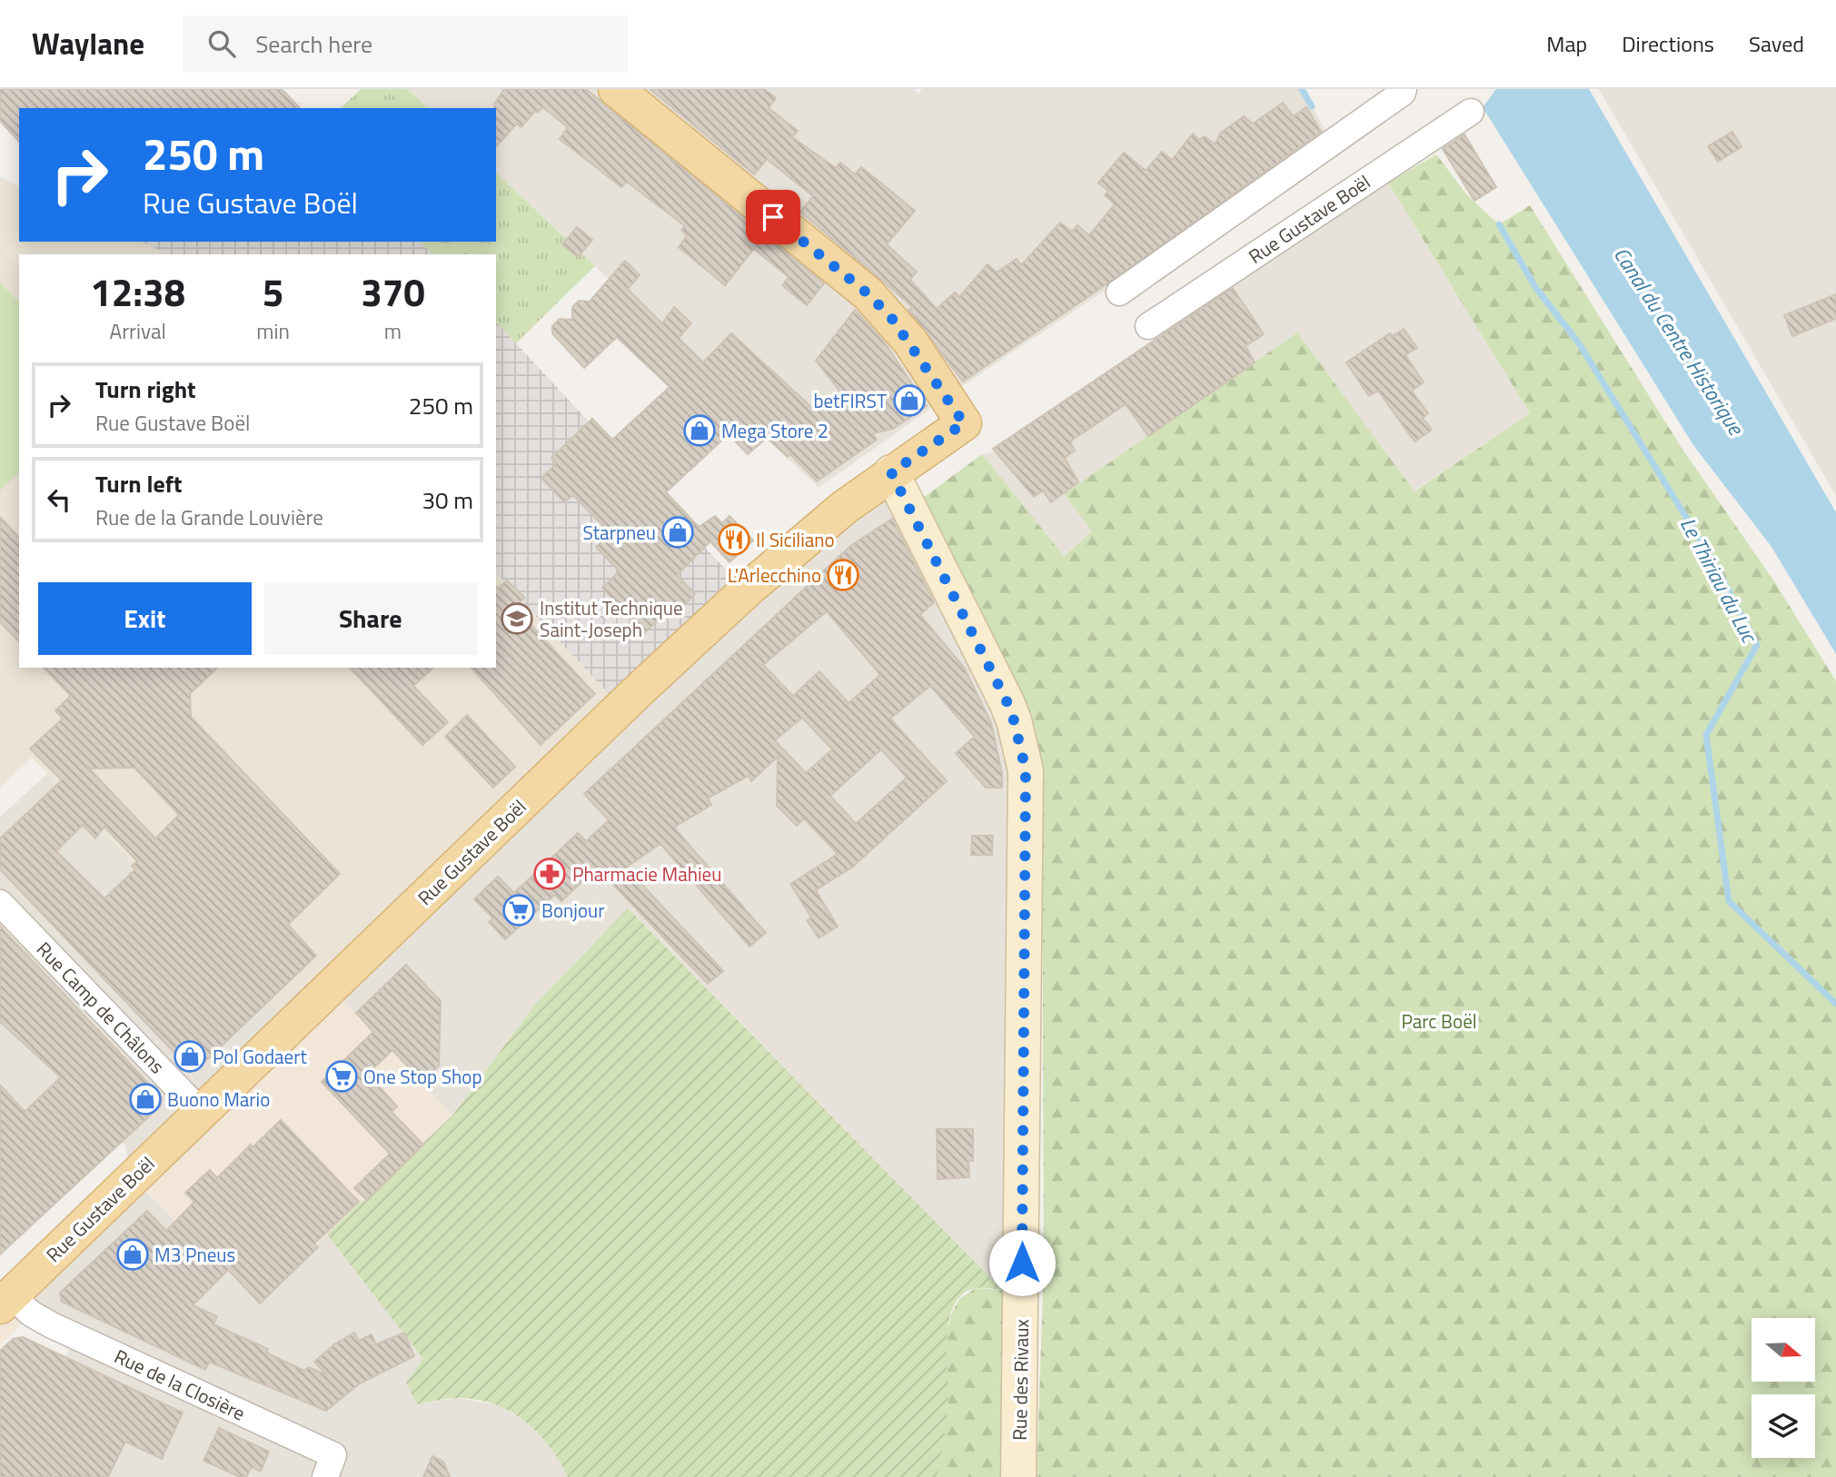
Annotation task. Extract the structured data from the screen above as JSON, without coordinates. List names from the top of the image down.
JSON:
{
  "streets": {
    "main road": ["Rue Gustave Boël"],
    "street": ["Rue Camp de Châlons", "Rue des Rivaux", "Rue de la Closière"]
  },
  "crossings": [
    ["Rue Gustave Boël", "Rue Camp de Châlons"],
    ["Rue Gustave Boël", "Rue des Rivaux"],
    ["Rue Gustave Boël", "Rue de la Closière"]
  ],
  "water": ["Canal du Centre Historique", "Le Thiriau du Luc"],
  "parks": ["Parc Boël"],
  "places": {
    "shop": [
      "betFIRST",
      "Mega Store 2",
      "Starpneu",
      "Pol Godaert",
      "Buono Mario",
      "M3 Pneus"
    ],
    "restaurant": ["Il Siciliano", "L'Arlecchino"],
    "school or university": ["Institut Technique Saint-Joseph"],
    "pharmacy": ["Pharmacie Mahieu"],
    "supermarket": ["Bonjour", "One Stop Shop"]
  },
  "north": "right",
  "page": {
    "header": "Waylane",
    "search": "Search here",
    "nav": ["Map", "Directions", "Saved"],
    "turn": ["250 m", "Rue Gustave Boël"],
    "eta": [
      "12:38",
      "Arrival",
      "5",
      "min",
      "370",
      "m"
    ],
    "list": [
      {
        "name": "Turn right",
        "note": "Rue Gustave Boël",
        "value": "250 m"
      },
      {
        "name": "Turn left",
        "note": "Rue de la Grande Louvière",
        "value": "30 m"
      }
    ],
    "buttons": ["Exit", "Share"]
  }
}
